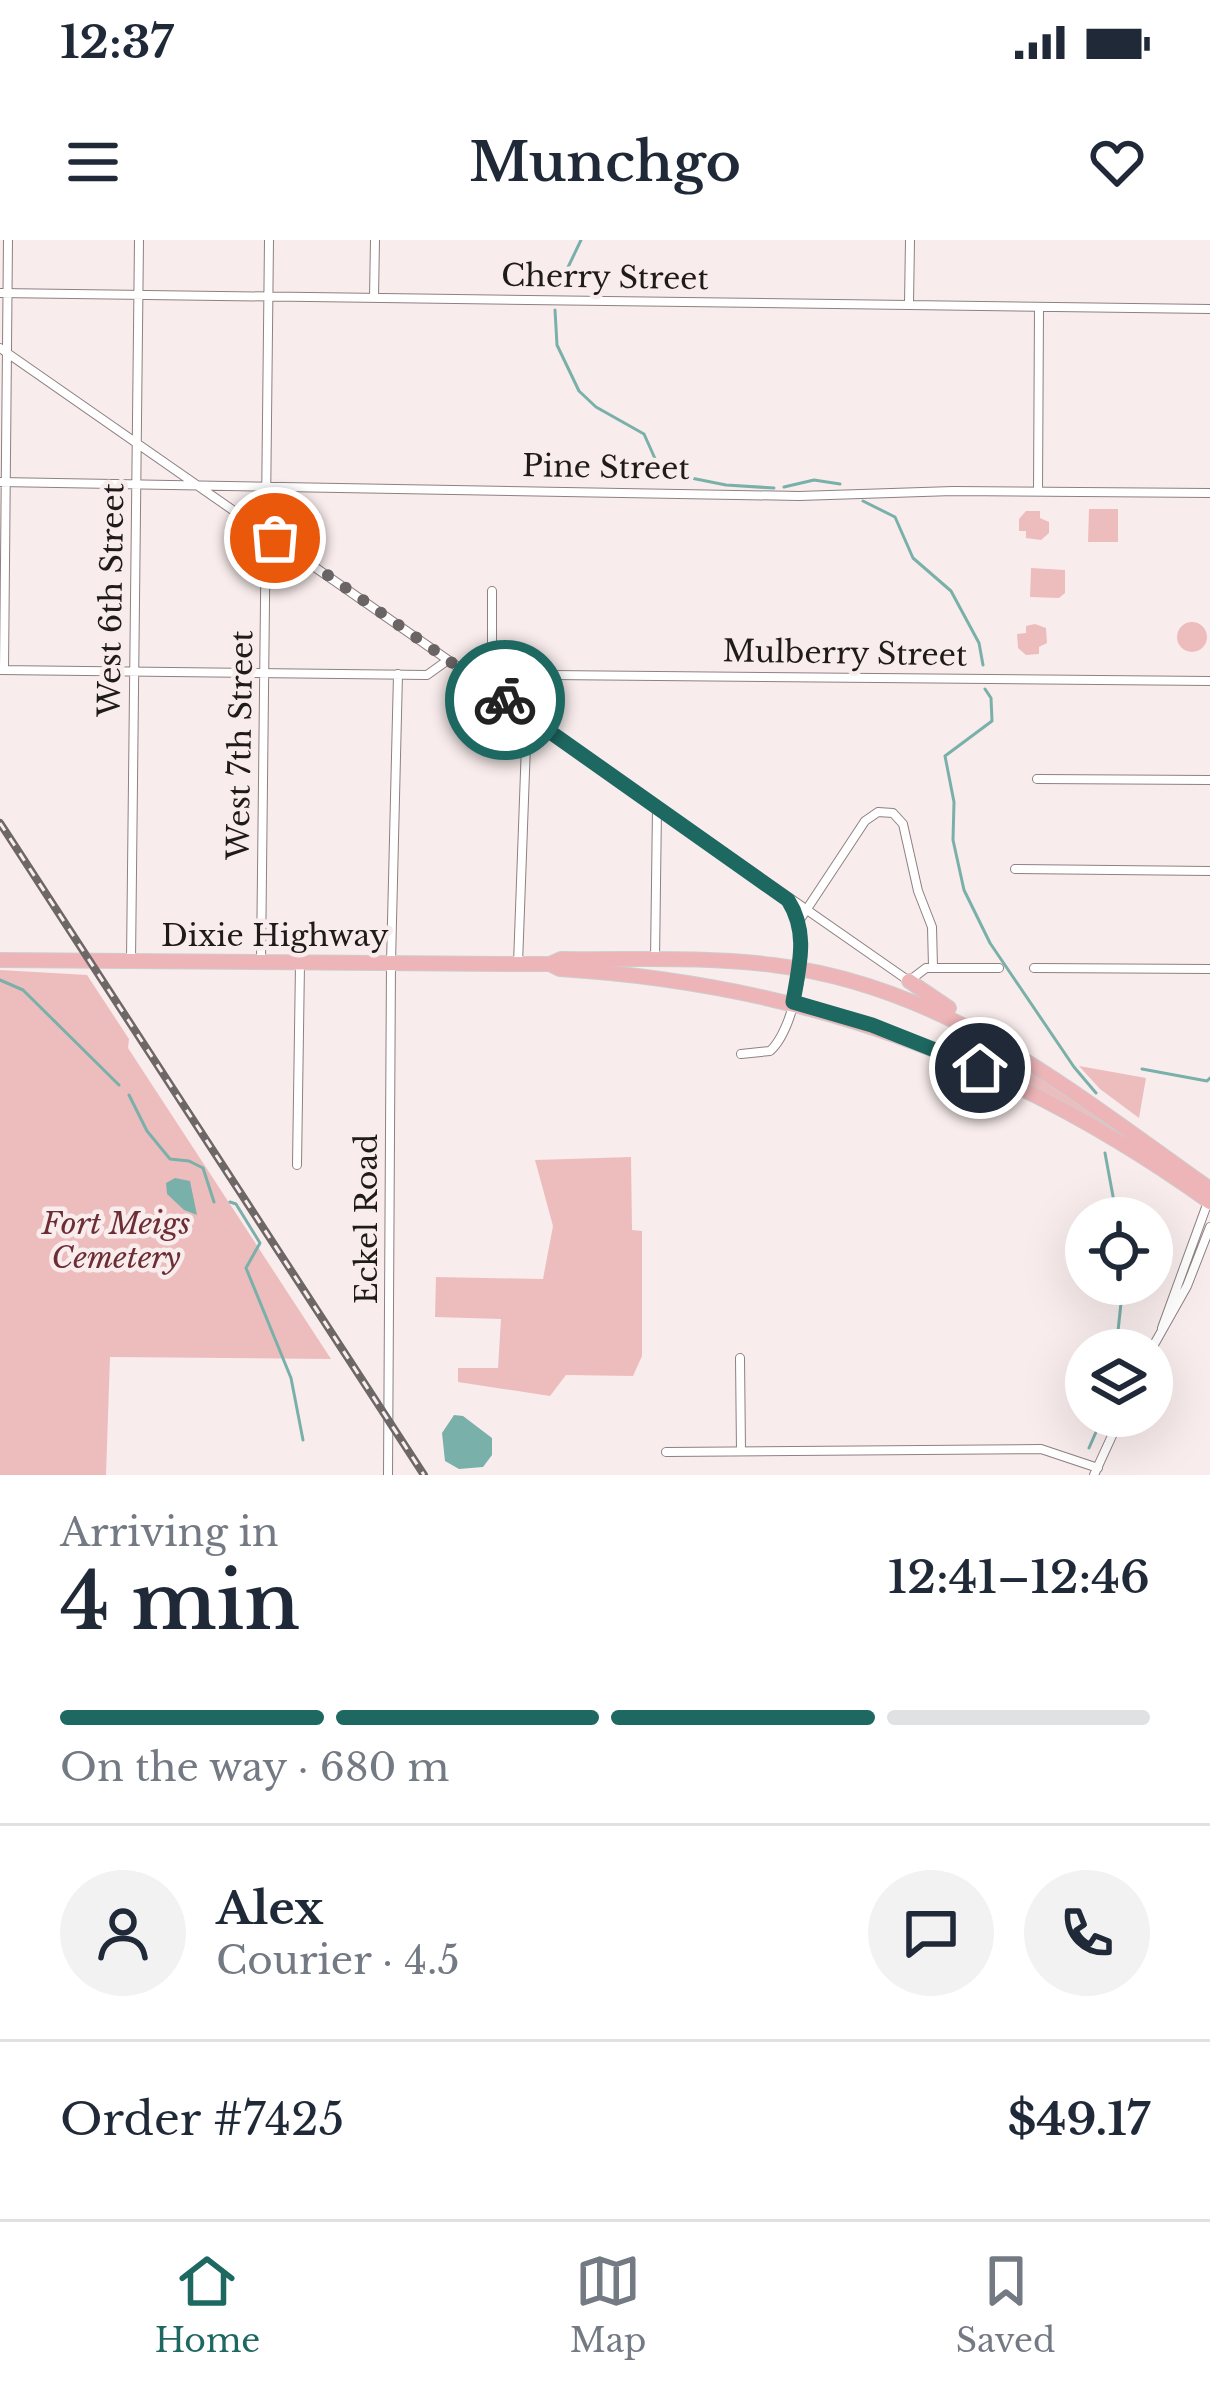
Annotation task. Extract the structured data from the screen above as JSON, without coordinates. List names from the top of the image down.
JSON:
{
  "streets": {
    "main road": ["Dixie Highway"],
    "street": [
      "Cherry Street",
      "Pine Street",
      "West 6th Street",
      "Mulberry Street",
      "West 7th Street",
      "Eckel Road"
    ]
  },
  "crossings": [
    ["Cherry Street", "West 6th Street"],
    ["Cherry Street", "West 7th Street"],
    ["Pine Street", "West 6th Street"],
    ["Pine Street", "West 7th Street"],
    ["West 6th Street", "Dixie Highway"],
    ["West 7th Street", "Dixie Highway"],
    ["Dixie Highway", "Eckel Road"]
  ],
  "parks": ["Fort Meigs Cemetery"],
  "page": {
    "status": "12:37",
    "header": "Munchgo",
    "heading": ["4 min", "Arriving in", "12:41–12:46"],
    "panel": [
      "Alex",
      "Courier · 4.5",
      "Order #7425",
      "$49.17"
    ],
    "bar": "On the way · 680 m",
    "tabs": ["Home", "Map", "Saved"]
  }
}
